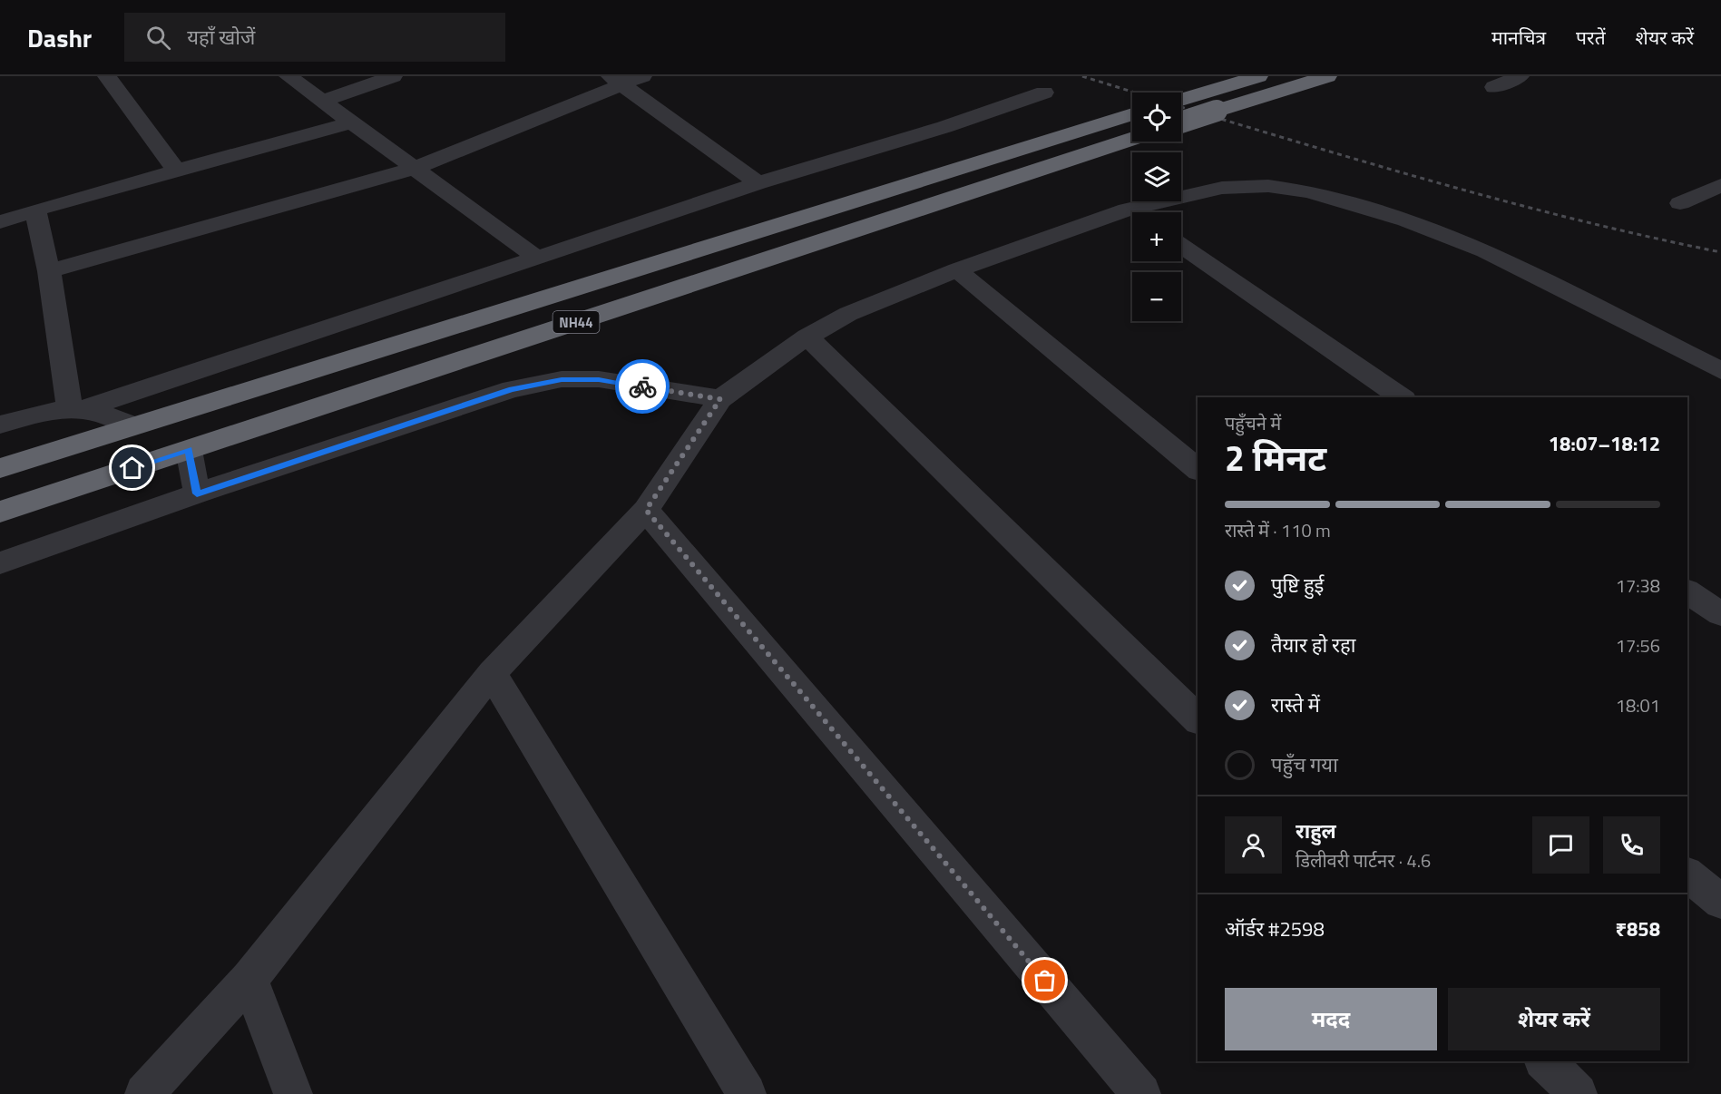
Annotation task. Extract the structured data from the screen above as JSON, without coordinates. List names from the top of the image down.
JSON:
{
  "streets": {
    "highway": ["NH44"]
  },
  "page": {
    "header": "Dashr",
    "search": "यहाँ खोजें",
    "nav": ["मानचित्र", "परतें", "शेयर करें"],
    "map_buttons": ["+", "−"],
    "heading": ["2 मिनट", "पहुँचने में", "18:07–18:12"],
    "panel": [
      "राहुल",
      "डिलीवरी पार्टनर · 4.6",
      "ऑर्डर #2598",
      "₹858"
    ],
    "bar": "रास्ते में · 110 m",
    "list": [
      ["पुष्टि हुई", "17:38"],
      ["तैयार हो रहा", "17:56"],
      ["रास्ते में", "18:01"],
      "पहुँच गया"
    ],
    "buttons": ["मदद", "शेयर करें"]
  }
}
